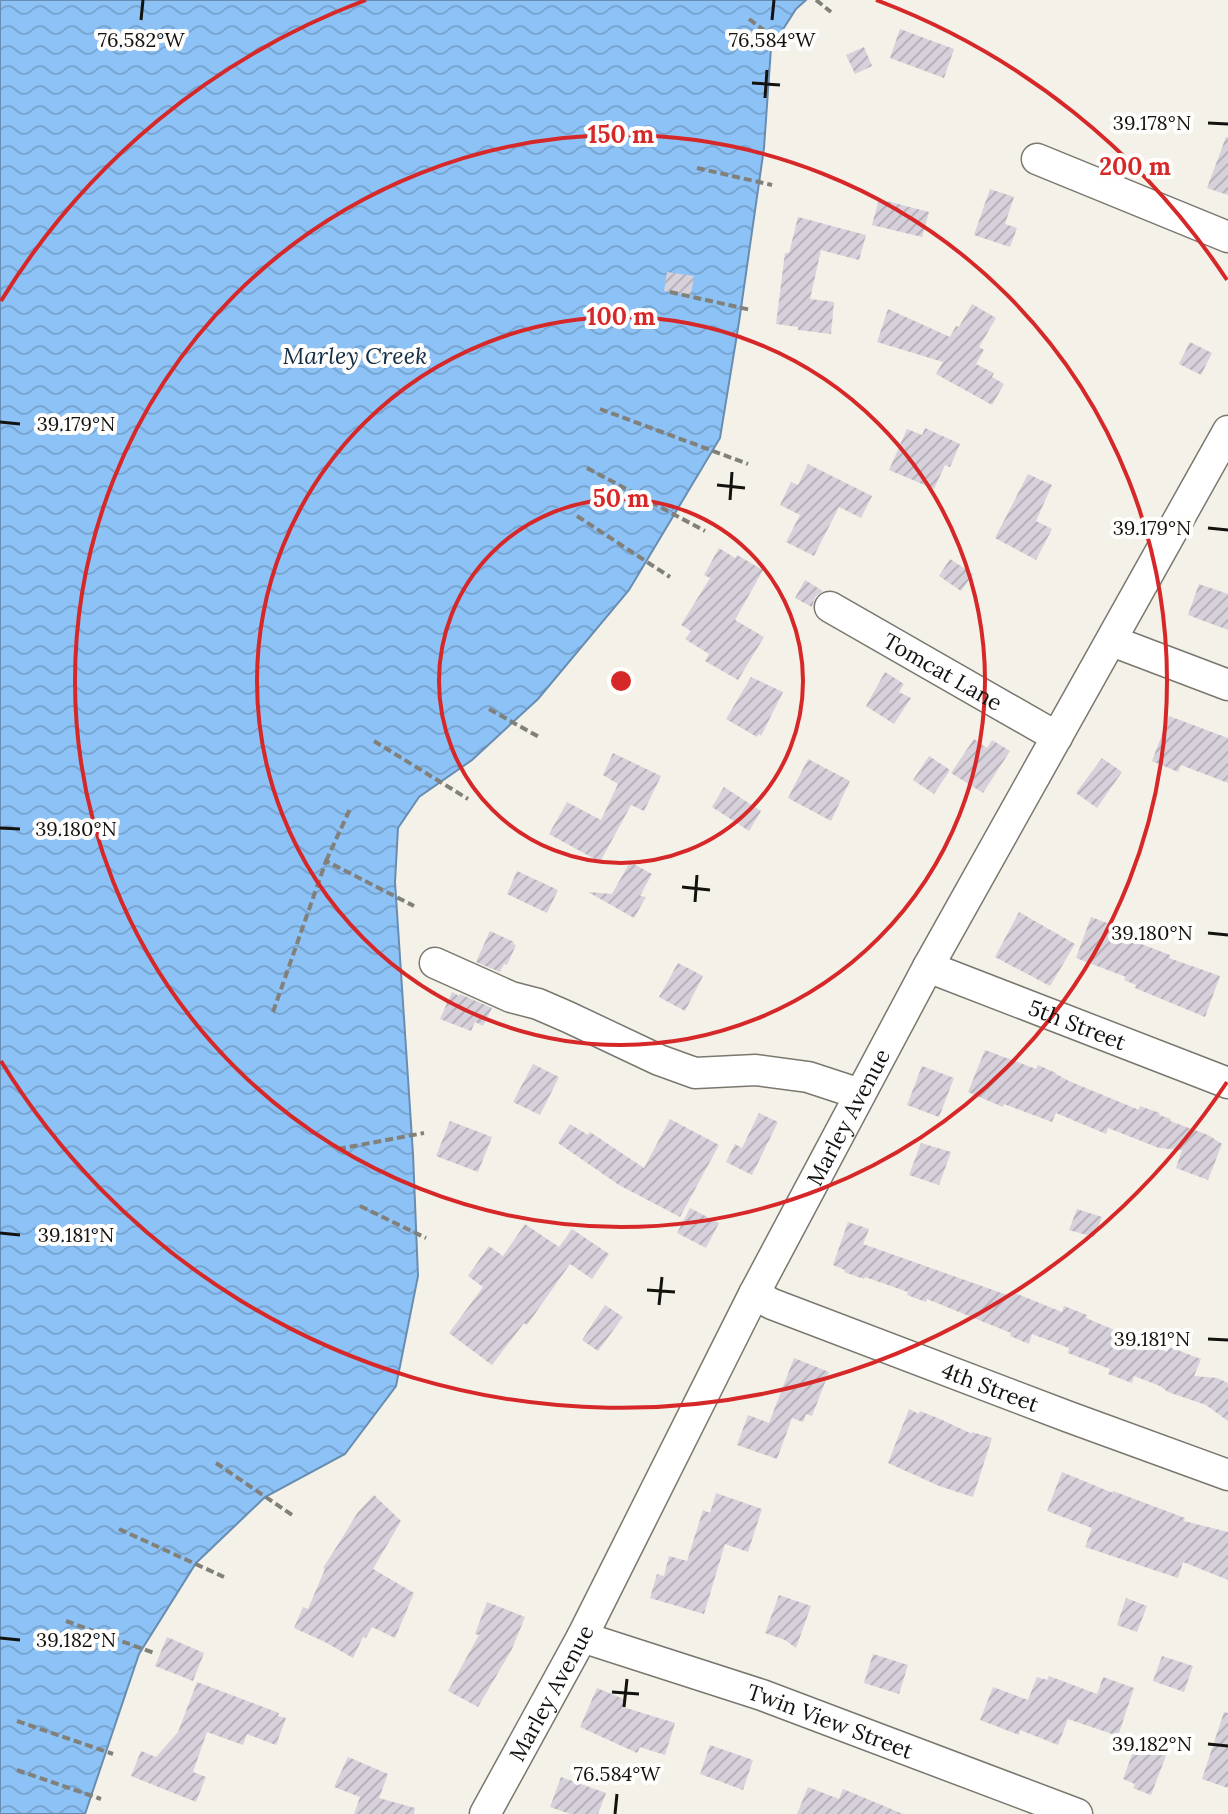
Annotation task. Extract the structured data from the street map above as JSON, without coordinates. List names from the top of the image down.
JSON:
{
  "streets": {
    "street": [
      "Tomcat Lane",
      "5th Street",
      "Marley Avenue",
      "4th Street",
      "Twin View Street"
    ]
  },
  "crossings": [
    ["Tomcat Lane", "Marley Avenue"],
    ["5th Street", "Marley Avenue"],
    ["Marley Avenue", "4th Street"],
    ["Marley Avenue", "Twin View Street"]
  ],
  "water": ["Marley Creek"],
  "coordinates": [
    "76.582°W",
    "76.584°W",
    "39.178°N",
    "39.179°N",
    "39.180°N",
    "39.181°N",
    "39.182°N"
  ],
  "rings": [
    "150 m",
    "200 m",
    "100 m",
    "50 m"
  ]
}
